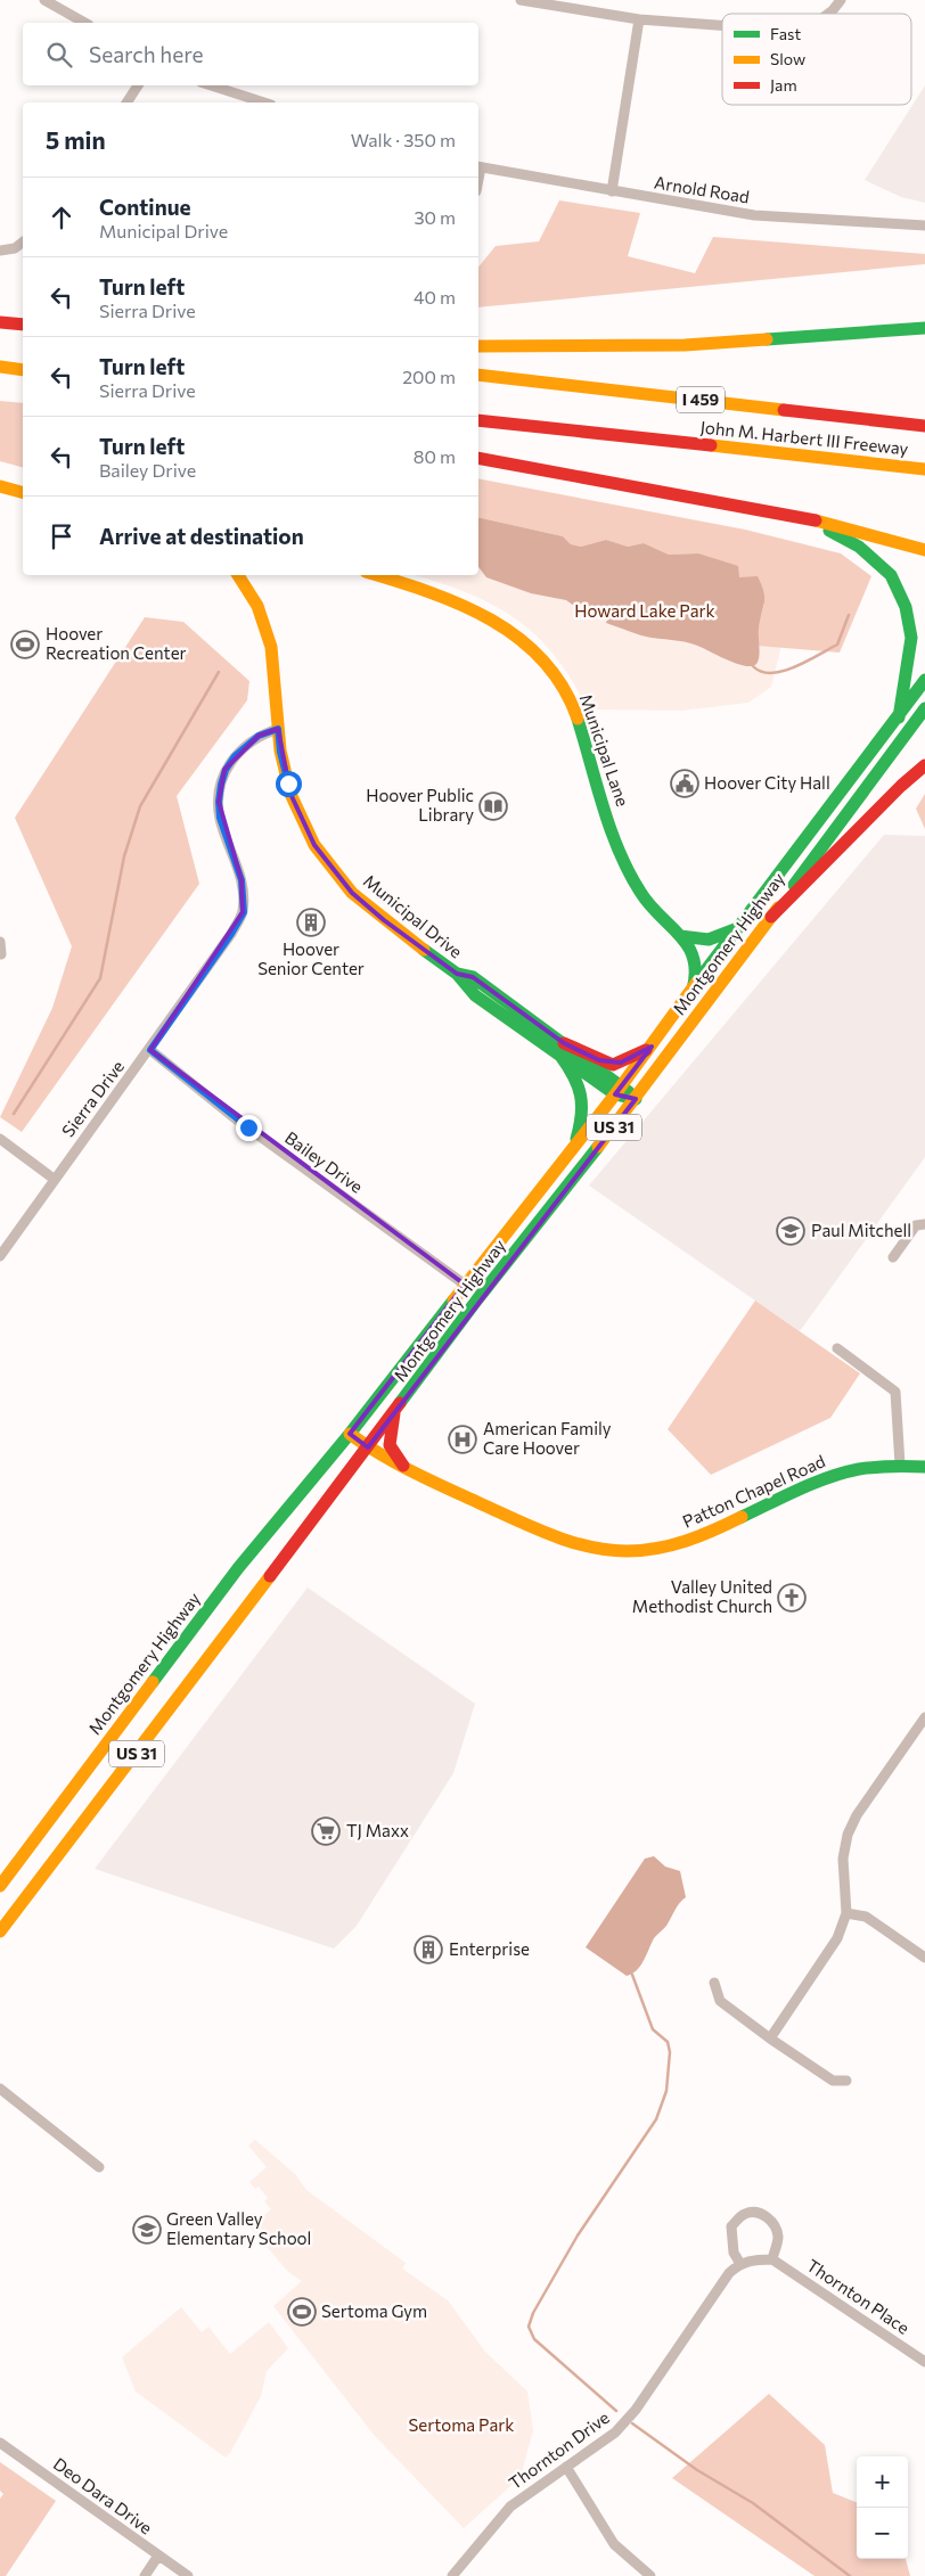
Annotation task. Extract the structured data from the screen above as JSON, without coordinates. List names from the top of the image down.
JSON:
{
  "streets": {
    "main road": [
      "I 459",
      "John M. Harbert III Freeway",
      "Municipal Lane",
      "Municipal Drive",
      "Montgomery Highway",
      "US 31",
      "Patton Chapel Road"
    ],
    "street": [
      "Arnold Road",
      "Sierra Drive",
      "Bailey Drive",
      "Thornton Place",
      "Thornton Drive",
      "Deo Dara Drive"
    ]
  },
  "crossings": [
    ["Municipal Lane", "Montgomery Highway"],
    ["Municipal Drive", "Montgomery Highway"],
    ["Municipal Drive", "Sierra Drive"],
    ["Montgomery Highway", "Bailey Drive"],
    ["Montgomery Highway", "Patton Chapel Road"],
    ["Sierra Drive", "Bailey Drive"],
    ["Thornton Place", "Thornton Drive"]
  ],
  "parks": ["Howard Lake Park", "Sertoma Park"],
  "places": {
    "sports": ["Hoover Recreation Center", "Sertoma Gym"],
    "public building": ["Hoover City Hall"],
    "library": ["Hoover Public Library"],
    "building": ["Hoover Senior Center", "Enterprise"],
    "school or university": ["Paul Mitchell", "Green Valley Elementary School"],
    "hospital": ["American Family Care Hoover"],
    "church": ["Valley United Methodist Church"],
    "supermarket": ["TJ Maxx"]
  },
  "legend": ["Fast", "Slow", "Jam"],
  "page": {
    "search": "Search here",
    "heading": ["5 min", "Walk · 350 m"],
    "list": [
      ["Continue", "Municipal Drive", "30 m"],
      ["Turn left", "Sierra Drive", "40 m"],
      ["Turn left", "Sierra Drive", "200 m"],
      ["Turn left", "Bailey Drive", "80 m"],
      "Arrive at destination"
    ],
    "map_buttons": ["+", "−"]
  }
}
